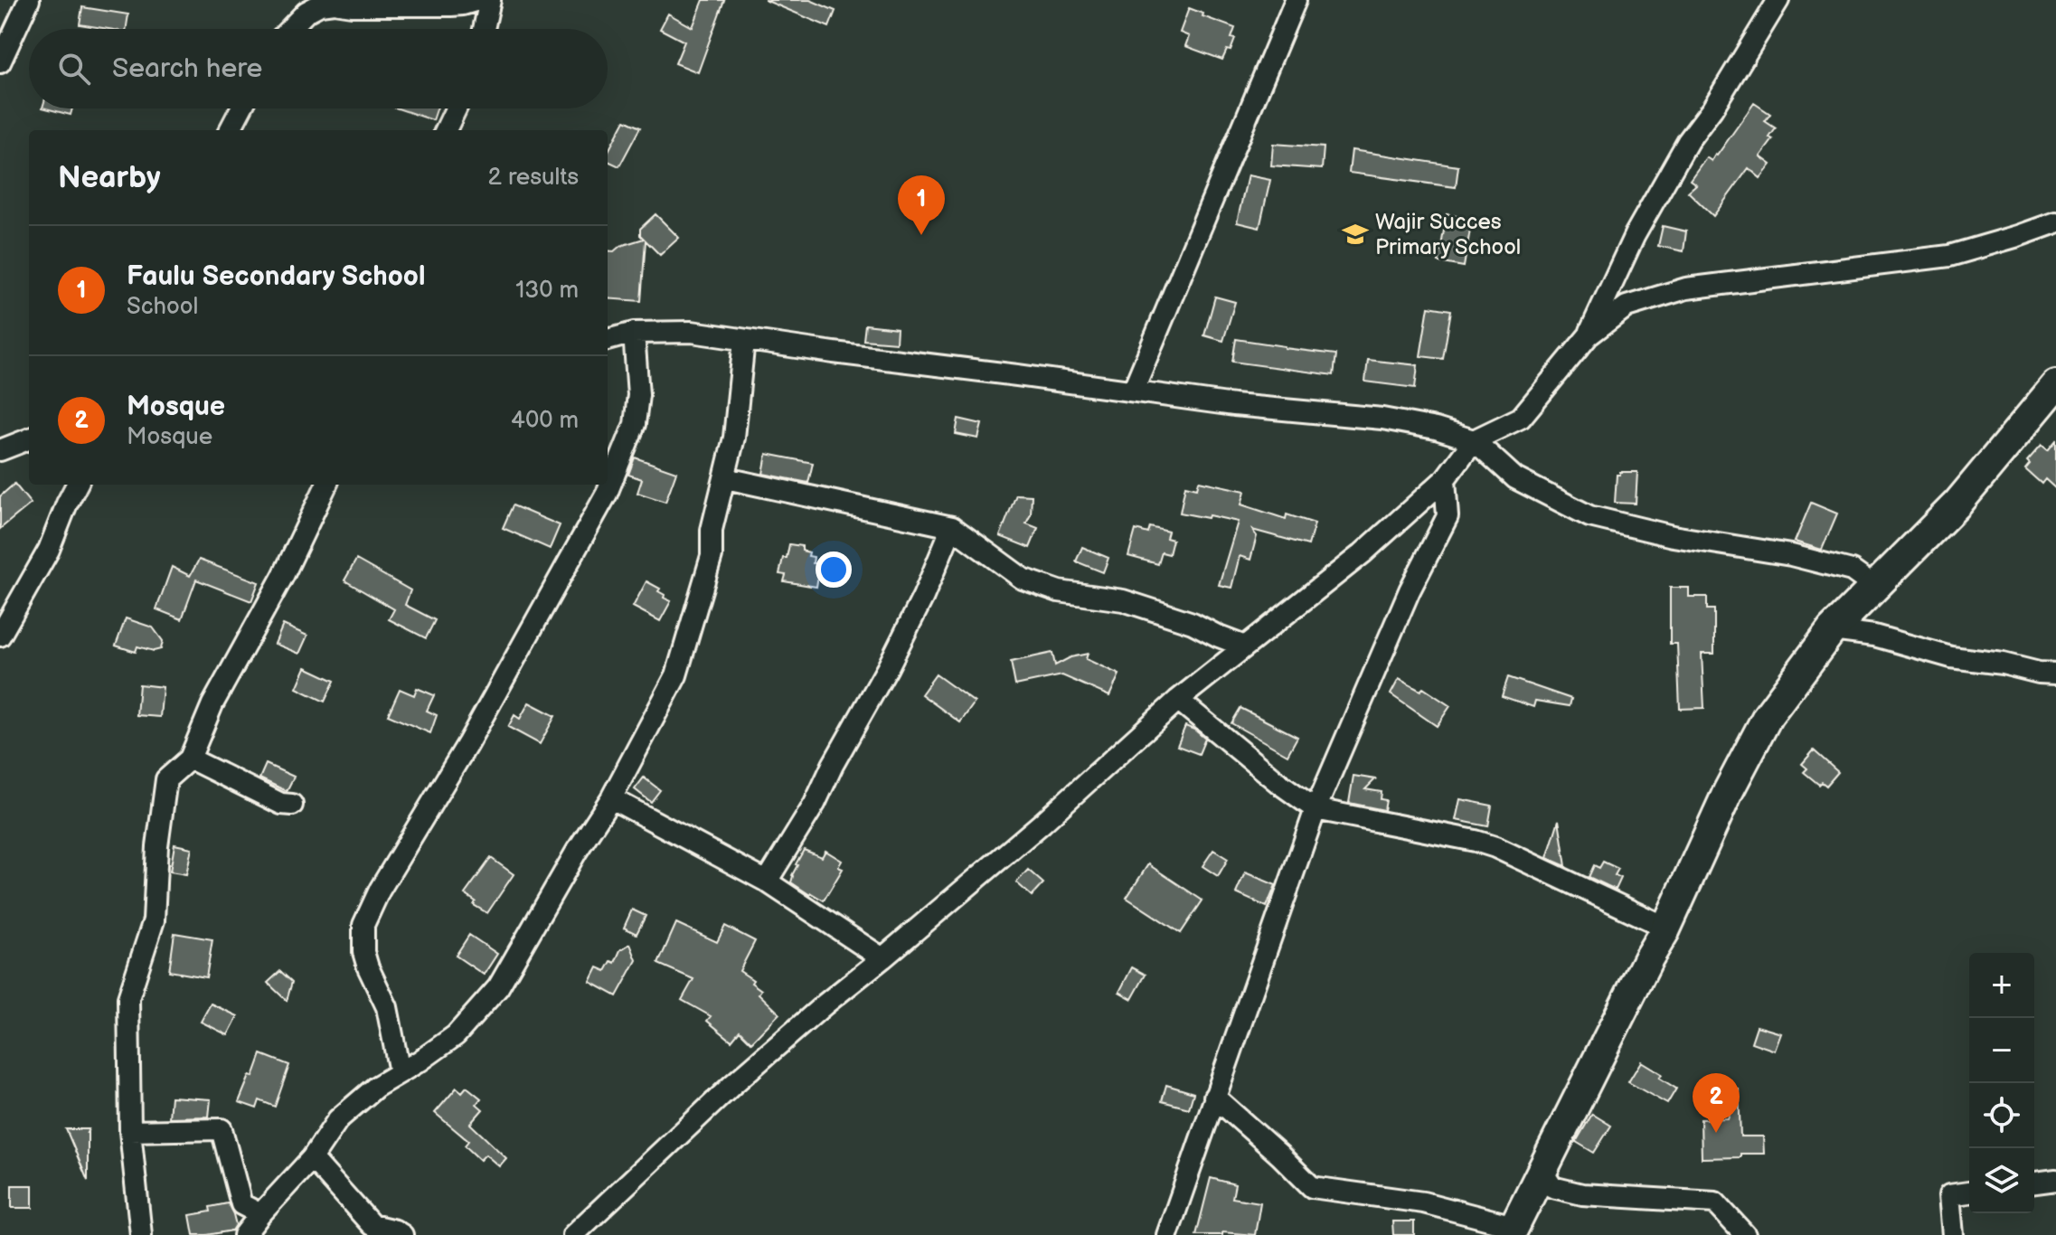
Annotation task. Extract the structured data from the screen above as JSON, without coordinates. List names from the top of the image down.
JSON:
{
  "places": {
    "school or university": ["Wajir Succes Primary School"]
  },
  "page": {
    "search": "Search here",
    "heading": ["Nearby", "2 results"],
    "pins": ["1", "2"],
    "list": [
      {
        "mark": "1",
        "name": "Faulu Secondary School",
        "note": "School",
        "value": "130 m"
      },
      {
        "mark": "2",
        "name": "Mosque",
        "note": "Mosque",
        "value": "400 m"
      }
    ],
    "map_buttons": ["+", "−"]
  }
}
